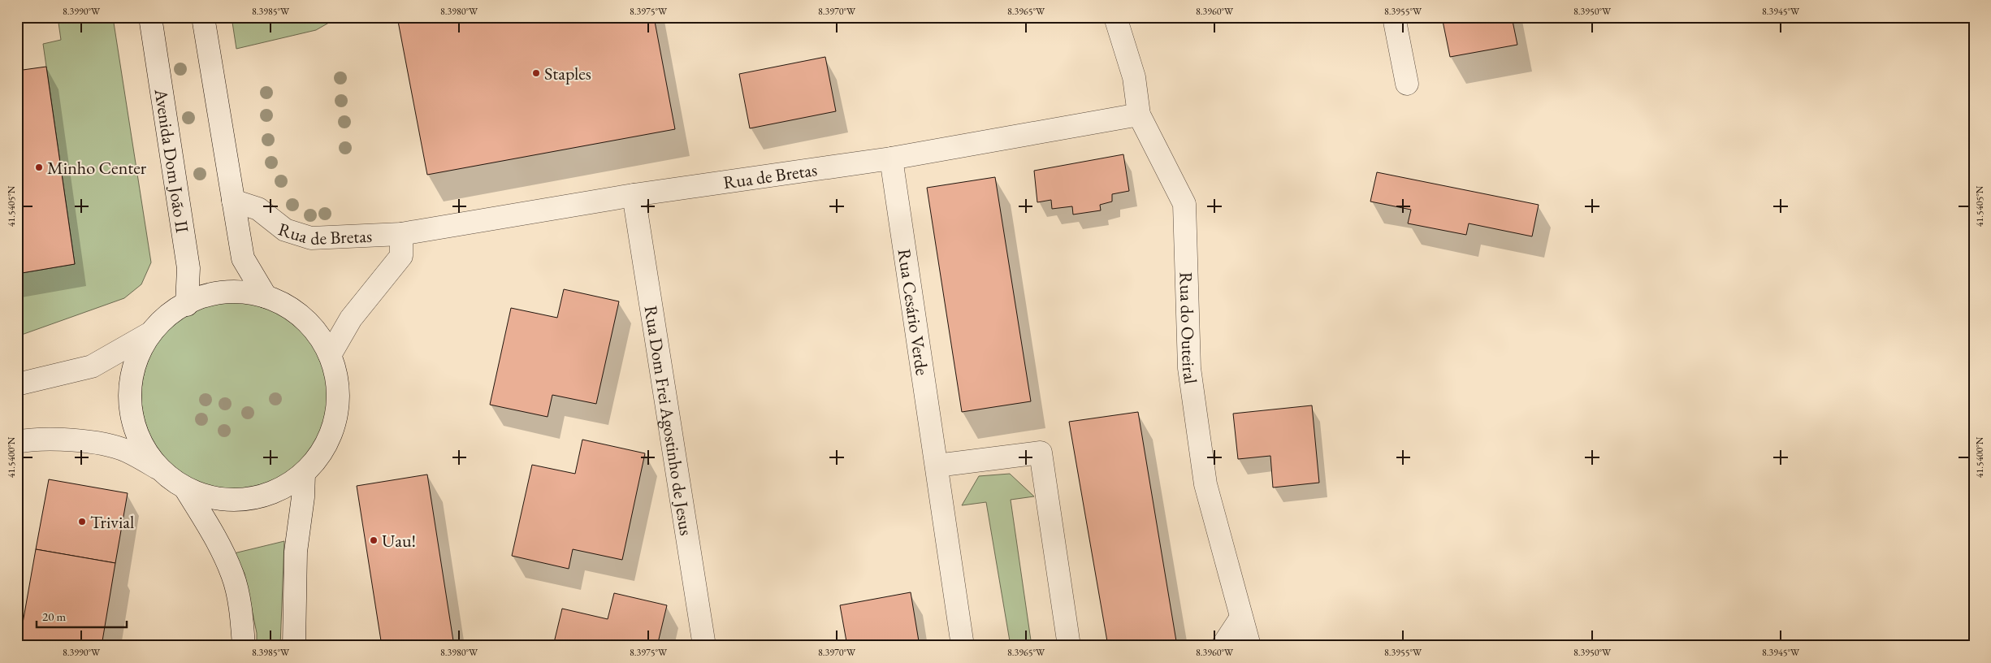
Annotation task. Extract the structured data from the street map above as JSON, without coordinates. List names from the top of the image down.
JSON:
{
  "streets": {
    "street": [
      "Avenida Dom João II",
      "Rua de Bretas",
      "Rua Cesário Verde",
      "Rua do Outeiral",
      "Rua Dom Frei Agostinho de Jesus"
    ]
  },
  "crossings": [
    ["Rua de Bretas", "Rua Cesário Verde"],
    ["Rua de Bretas", "Rua do Outeiral"],
    ["Rua de Bretas", "Rua Dom Frei Agostinho de Jesus"]
  ],
  "places": [
    "Staples",
    "Minho Center",
    "Trivial",
    "Uau!"
  ],
  "scale_bar": "20 m",
  "coordinates": [
    "8.3990°W",
    "8.3985°W",
    "8.3980°W",
    "8.3975°W",
    "8.3970°W",
    "8.3965°W",
    "8.3960°W",
    "8.3955°W",
    "8.3950°W",
    "8.3945°W",
    "41.5405°N",
    "41.5400°N"
  ]
}
